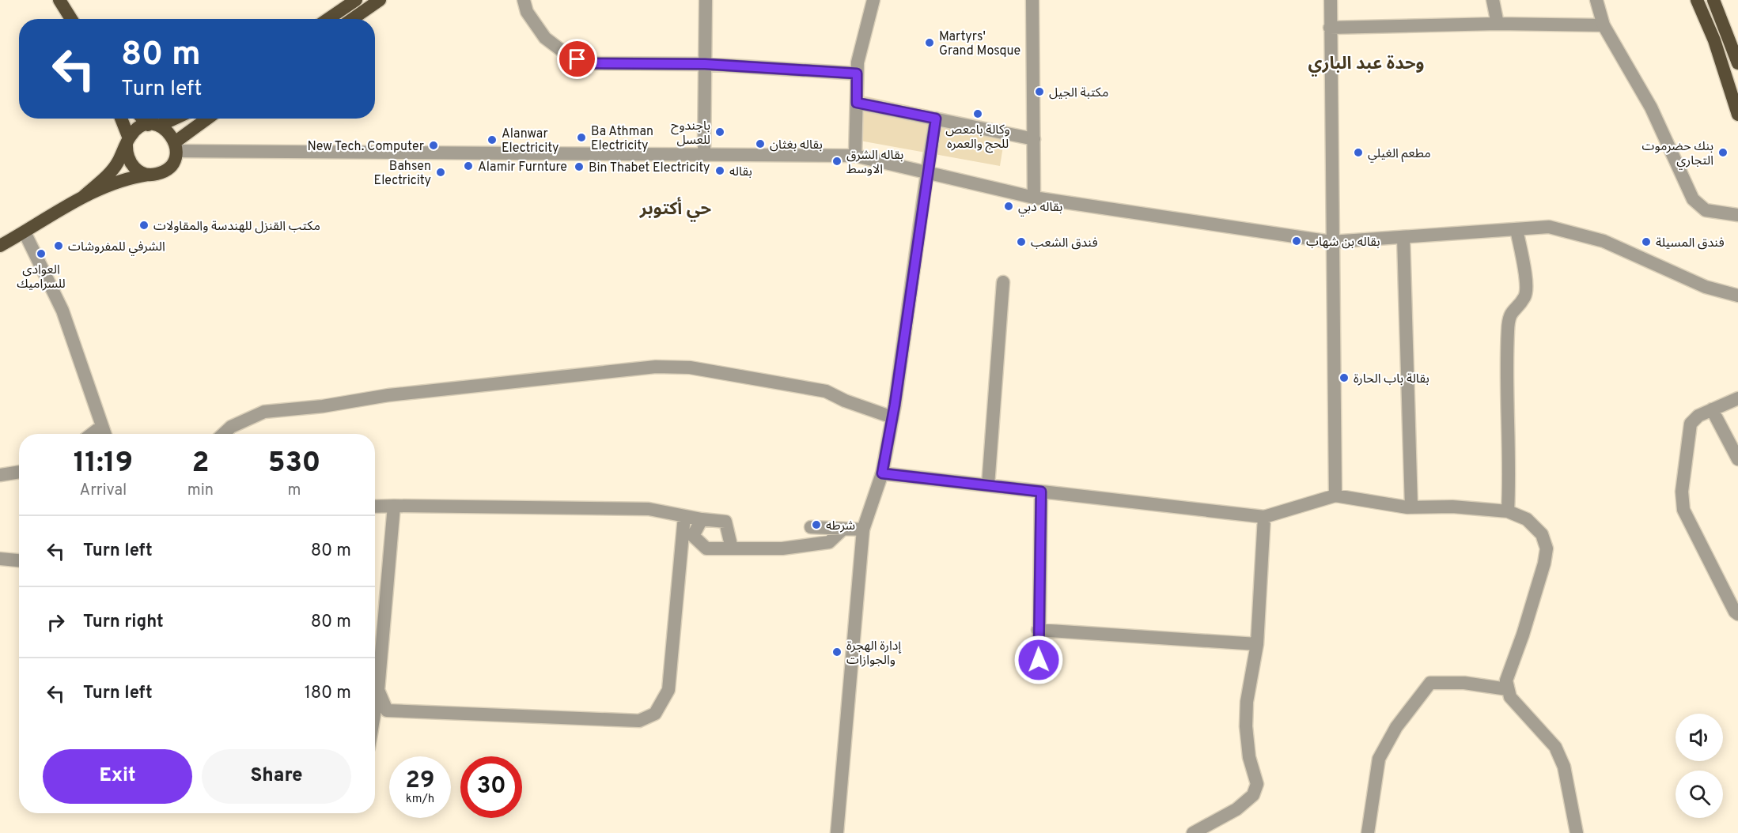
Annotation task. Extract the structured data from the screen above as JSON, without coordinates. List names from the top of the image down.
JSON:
{
  "districts": ["وحدة عبد الباري", "حي أكتوبر"],
  "places": [
    "Martyrs' Grand Mosque",
    "مكتبة الجيل",
    "وكالة بامعص للحج والعمره",
    "باجندوح للعسل",
    "Ba Athman Electricity",
    "Alanwar Electricity",
    "بقاله بغثان",
    "New Tech. Computer",
    "مطعم الغيلي",
    "بنك حضرموت التجاري",
    "بقاله الشرق الاوسط",
    "Alamir Furnture",
    "Bin Thabet Electricity",
    "بقاله",
    "Bahsen Electricity",
    "بقاله دبي",
    "مكتب القنزل للهندسة والمقاولات",
    "بقاله بن شهاب",
    "فندق الشعب",
    "فندق المسيلة",
    "الشرفي للمفروشات",
    "العوادي للسراميك",
    "بقالة باب الحارة",
    "شرطه",
    "إدارة الهجرة والجوازات"
  ],
  "page": {
    "turn": ["80 m", "Turn left"],
    "eta": [
      "11:19",
      "Arrival",
      "2",
      "min",
      "530",
      "m"
    ],
    "list": [
      {
        "name": "Turn left",
        "value": "80 m"
      },
      {
        "name": "Turn right",
        "value": "80 m"
      },
      {
        "name": "Turn left",
        "value": "180 m"
      }
    ],
    "buttons": ["Exit", "Share"],
    "speed": "29 km/h",
    "limit": "30"
  }
}
